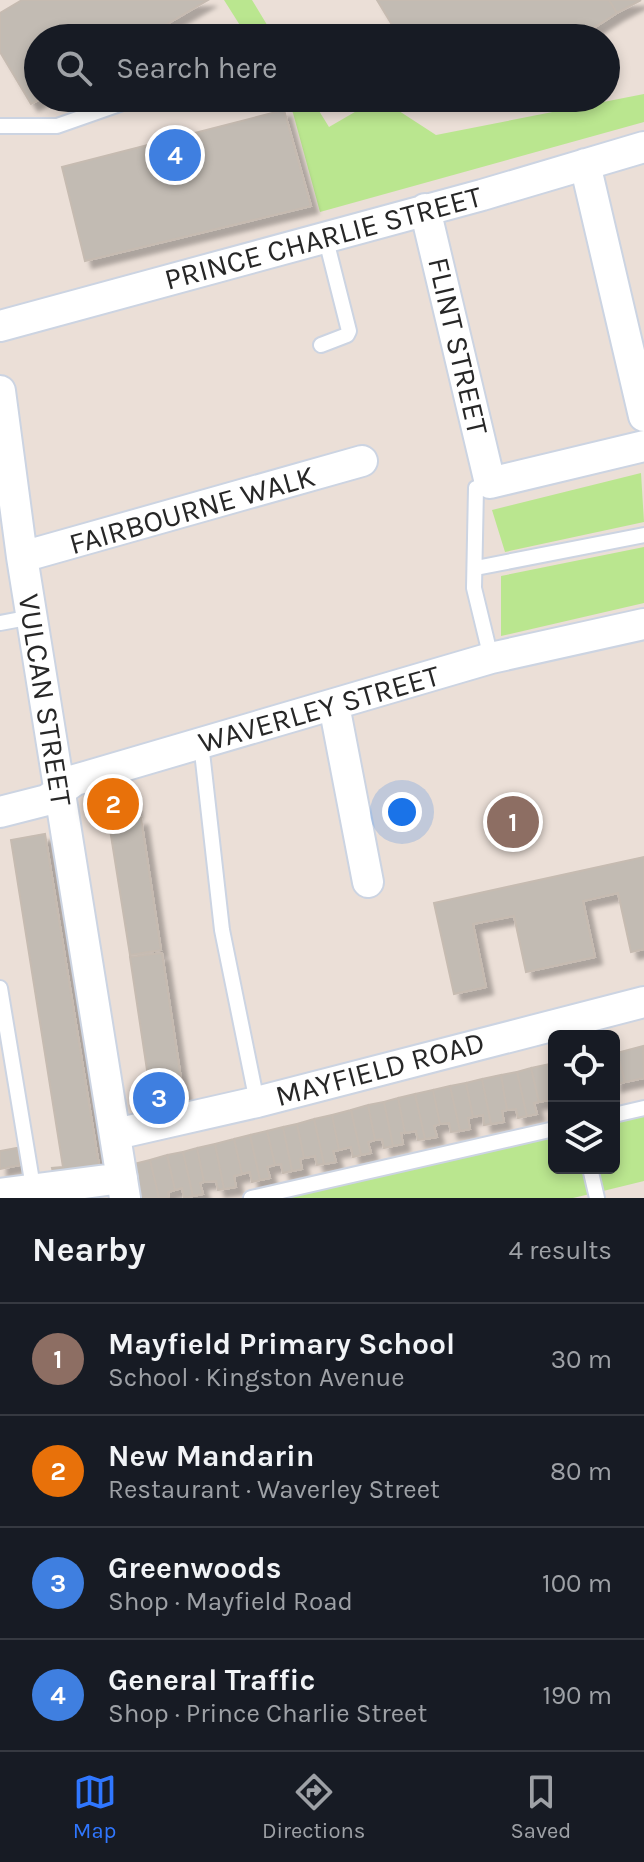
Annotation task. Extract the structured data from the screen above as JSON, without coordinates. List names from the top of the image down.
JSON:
{
  "streets": {
    "street": [
      "PRINCE CHARLIE STREET",
      "FLINT STREET",
      "FAIRBOURNE WALK",
      "VULCAN STREET",
      "WAVERLEY STREET",
      "MAYFIELD ROAD"
    ]
  },
  "crossings": [
    ["PRINCE CHARLIE STREET", "FLINT STREET"],
    ["FAIRBOURNE WALK", "VULCAN STREET"],
    ["VULCAN STREET", "WAVERLEY STREET"],
    ["VULCAN STREET", "MAYFIELD ROAD"]
  ],
  "page": {
    "search": "Search here",
    "pins": [
      "4",
      "2",
      "1",
      "3"
    ],
    "heading": ["Nearby", "4 results"],
    "list": [
      {
        "mark": "1",
        "name": "Mayfield Primary School",
        "note": "School · Kingston Avenue",
        "value": "30 m"
      },
      {
        "mark": "2",
        "name": "New Mandarin",
        "note": "Restaurant · Waverley Street",
        "value": "80 m"
      },
      {
        "mark": "3",
        "name": "Greenwoods",
        "note": "Shop · Mayfield Road",
        "value": "100 m"
      },
      {
        "mark": "4",
        "name": "General Traffic",
        "note": "Shop · Prince Charlie Street",
        "value": "190 m"
      }
    ],
    "nav": ["Map", "Directions", "Saved"]
  }
}
